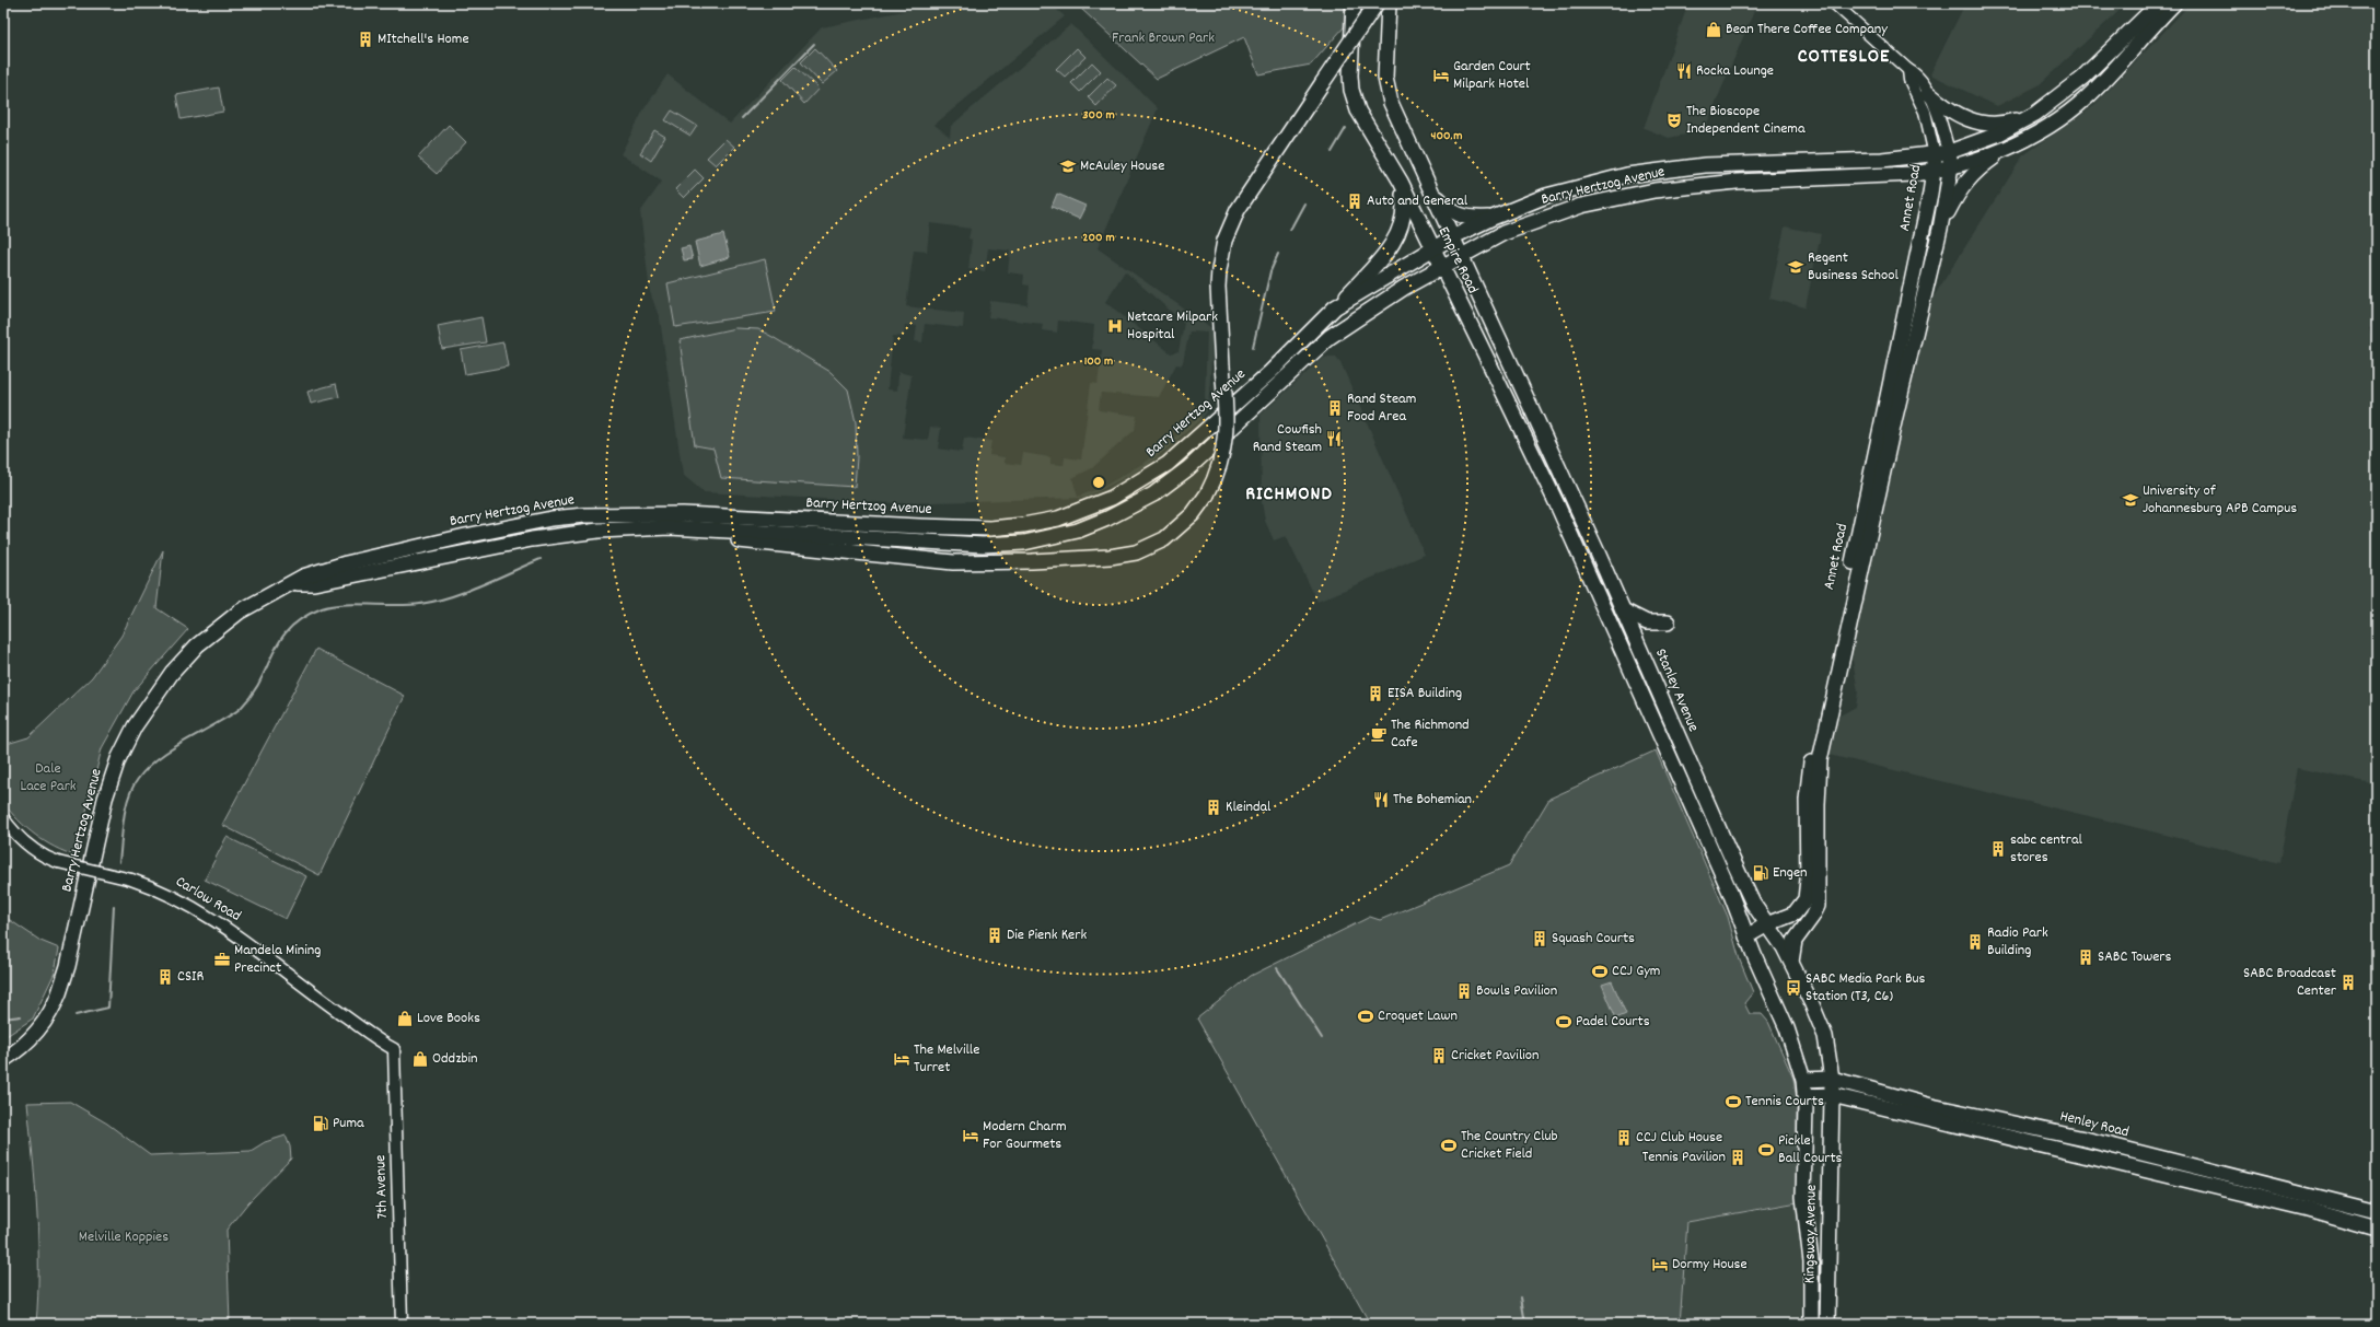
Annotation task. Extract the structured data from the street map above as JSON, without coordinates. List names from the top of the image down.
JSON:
{
  "streets": {
    "main road": [
      "Barry Hertzog Avenue",
      "Annet Road",
      "Empire Road",
      "Stanley Avenue",
      "Henley Road",
      "Kingsway Avenue"
    ],
    "street": ["Carlow Road", "7th Avenue"]
  },
  "crossings": [
    ["Barry Hertzog Avenue", "Annet Road"],
    ["Barry Hertzog Avenue", "Empire Road"],
    ["Annet Road", "Stanley Avenue"],
    ["Annet Road", "Kingsway Avenue"],
    ["Empire Road", "Stanley Avenue"],
    ["Stanley Avenue", "Kingsway Avenue"],
    ["Carlow Road", "7th Avenue"],
    ["Henley Road", "Kingsway Avenue"]
  ],
  "districts": ["COTTESLOE", "RICHMOND"],
  "parks": ["Frank Brown Park", "Dale Lace Park", "Melville Koppies"],
  "places": {
    "shop": ["Bean There Coffee Company", "Love Books", "Oddzbin"],
    "building": [
      "MItchell's Home",
      "Auto and General",
      "Rand Steam Food Area",
      "EISA Building",
      "Kleindal",
      "sabc central stores",
      "Die Pienk Kerk",
      "Squash Courts",
      "Radio Park Building",
      "SABC Towers",
      "CSIR",
      "SABC Broadcast Center",
      "Bowls Pavilion",
      "Cricket Pavilion",
      "CCJ Club House",
      "Tennis Pavilion"
    ],
    "restaurant": ["Rocka Lounge", "Cowfish Rand Steam", "The Bohemian"],
    "hotel": [
      "Garden Court Milpark Hotel",
      "The Melville Turret",
      "Modern Charm For Gourmets",
      "Dormy House"
    ],
    "theatre": ["The Bioscope Independent Cinema"],
    "school or university": ["McAuley House", "Regent Business School", "University of Johannesburg APB Campus"],
    "hospital": ["Netcare Milpark Hospital"],
    "cafe": ["The Richmond Cafe"],
    "fuel station": ["Engen", "Puma"],
    "office": ["Mandela Mining Precinct"],
    "sports": [
      "CCJ Gym",
      "Croquet Lawn",
      "Padel Courts",
      "Tennis Courts",
      "The Country Club Cricket Field",
      "Pickle Ball Courts"
    ],
    "bus stop": ["SABC Media Park Bus Station (T3, C6)"]
  },
  "rings": [
    "300 m",
    "400 m",
    "200 m",
    "100 m"
  ]
}
